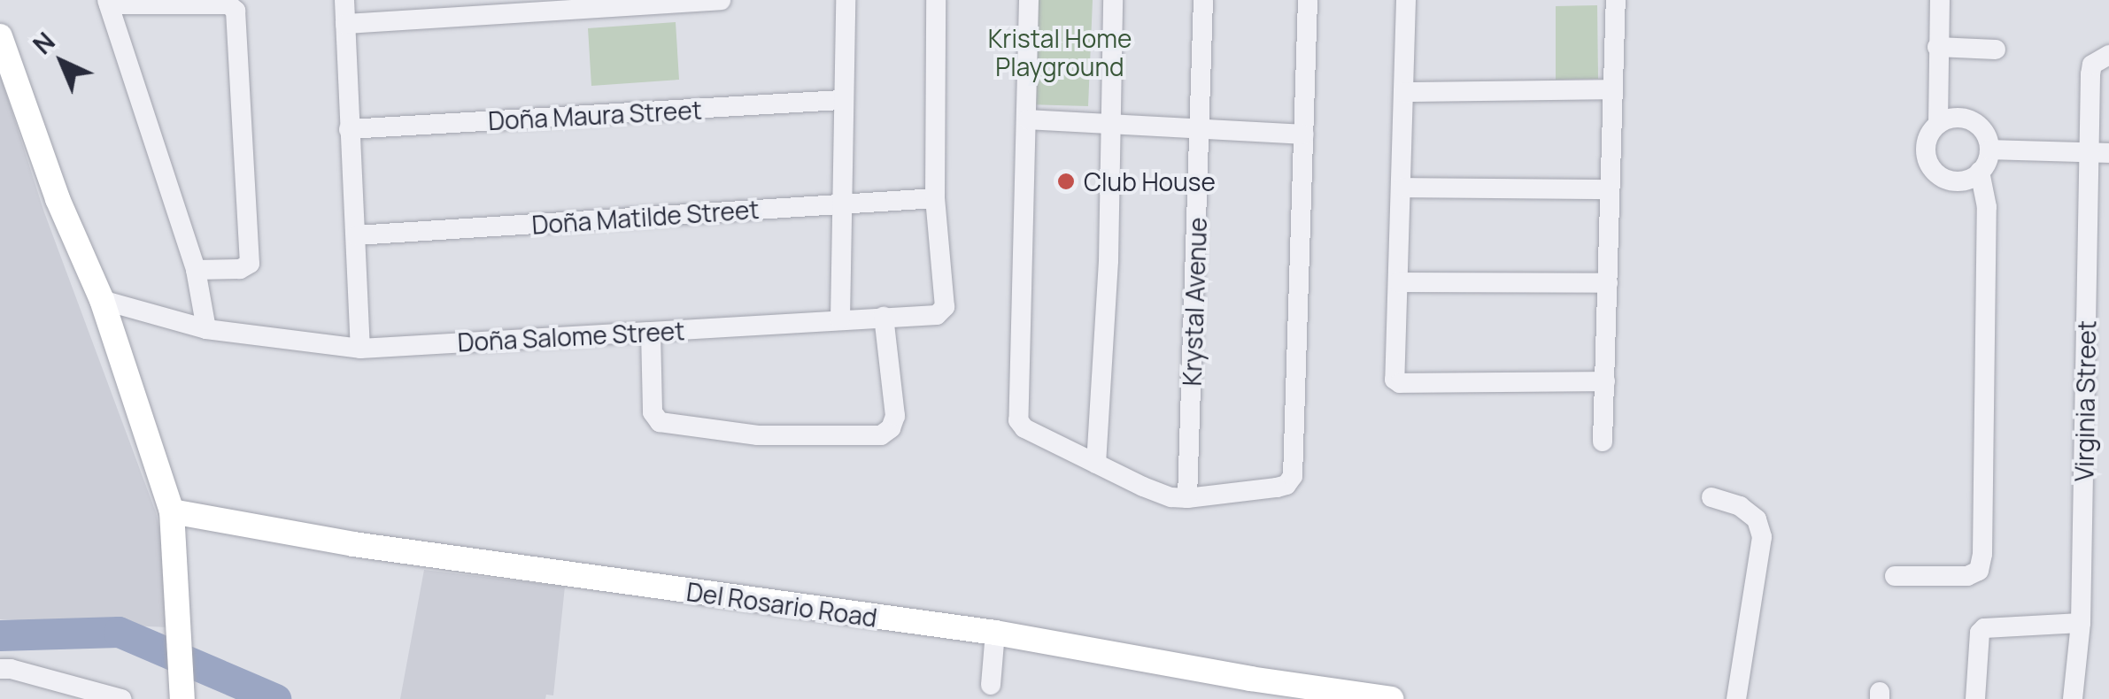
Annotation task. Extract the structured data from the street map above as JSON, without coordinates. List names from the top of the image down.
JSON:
{
  "streets": {
    "main road": ["Del Rosario Road"],
    "street": [
      "Doña Maura Street",
      "Doña Matilde Street",
      "Krystal Avenue",
      "Doña Salome Street",
      "Virginia Street"
    ]
  },
  "crossings": [
    ["Doña Matilde Street", "Doña Salome Street"]
  ],
  "parks": ["Kristal Home Playground"],
  "places": ["Club House"],
  "north": "top left"
}
